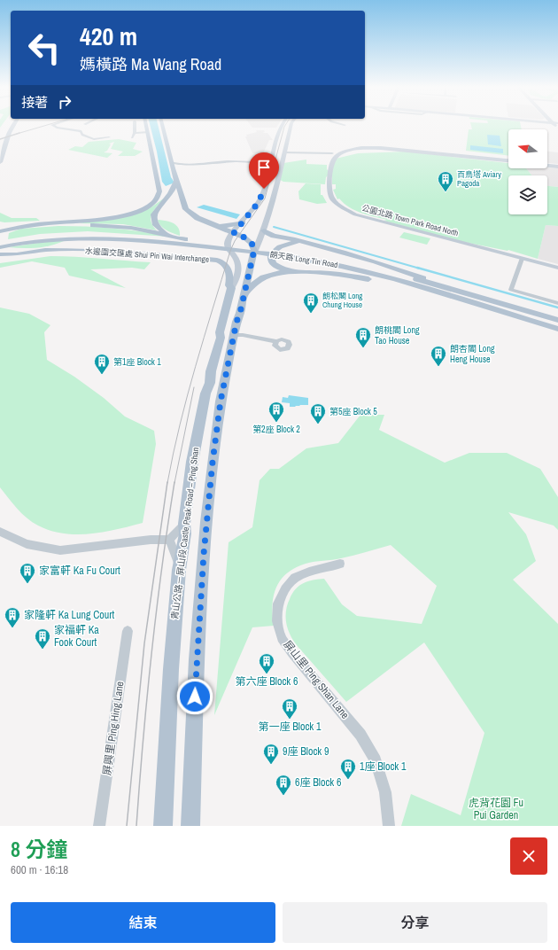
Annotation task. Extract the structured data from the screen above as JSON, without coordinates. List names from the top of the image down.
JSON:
{
  "streets": {
    "main road": [
      "公園北路 Town Park Road North",
      "水邊圍交匯處 Shui Pin Wai Interchange",
      "朗天路 Long Tin Road",
      "青山公路－屏山段 Castle Peak Road – Ping Shan"
    ],
    "street": ["屏山里 Ping Shan Lane", "屏興里 Ping Hing Lane"]
  },
  "crossings": [
    ["水邊圍交匯處 Shui Pin Wai Interchange", "青山公路－屏山段 Castle Peak Road – Ping Shan"]
  ],
  "parks": ["虎背花園 Fu Pui Garden"],
  "places": {
    "building": [
      "百鳥塔 Aviary Pagoda",
      "朗松閣 Long Chung House",
      "朗桃閣 Long Tao House",
      "朗杏閣 Long Heng House",
      "第1座 Block 1",
      "第2座 Block 2",
      "第5座 Block 5",
      "家富軒 Ka Fu Court",
      "家隆軒 Ka Lung Court",
      "家福軒 Ka Fook Court",
      "第六座 Block 6",
      "第一座 Block 1",
      "9座 Block 9",
      "1座 Block 1",
      "6座 Block 6"
    ]
  },
  "north": "left",
  "page": {
    "turn": ["420 m", "媽橫路 Ma Wang Road"],
    "then": "接著",
    "heading": ["8 分鐘", "600 m · 16:18"],
    "buttons": ["結束", "分享"]
  }
}
